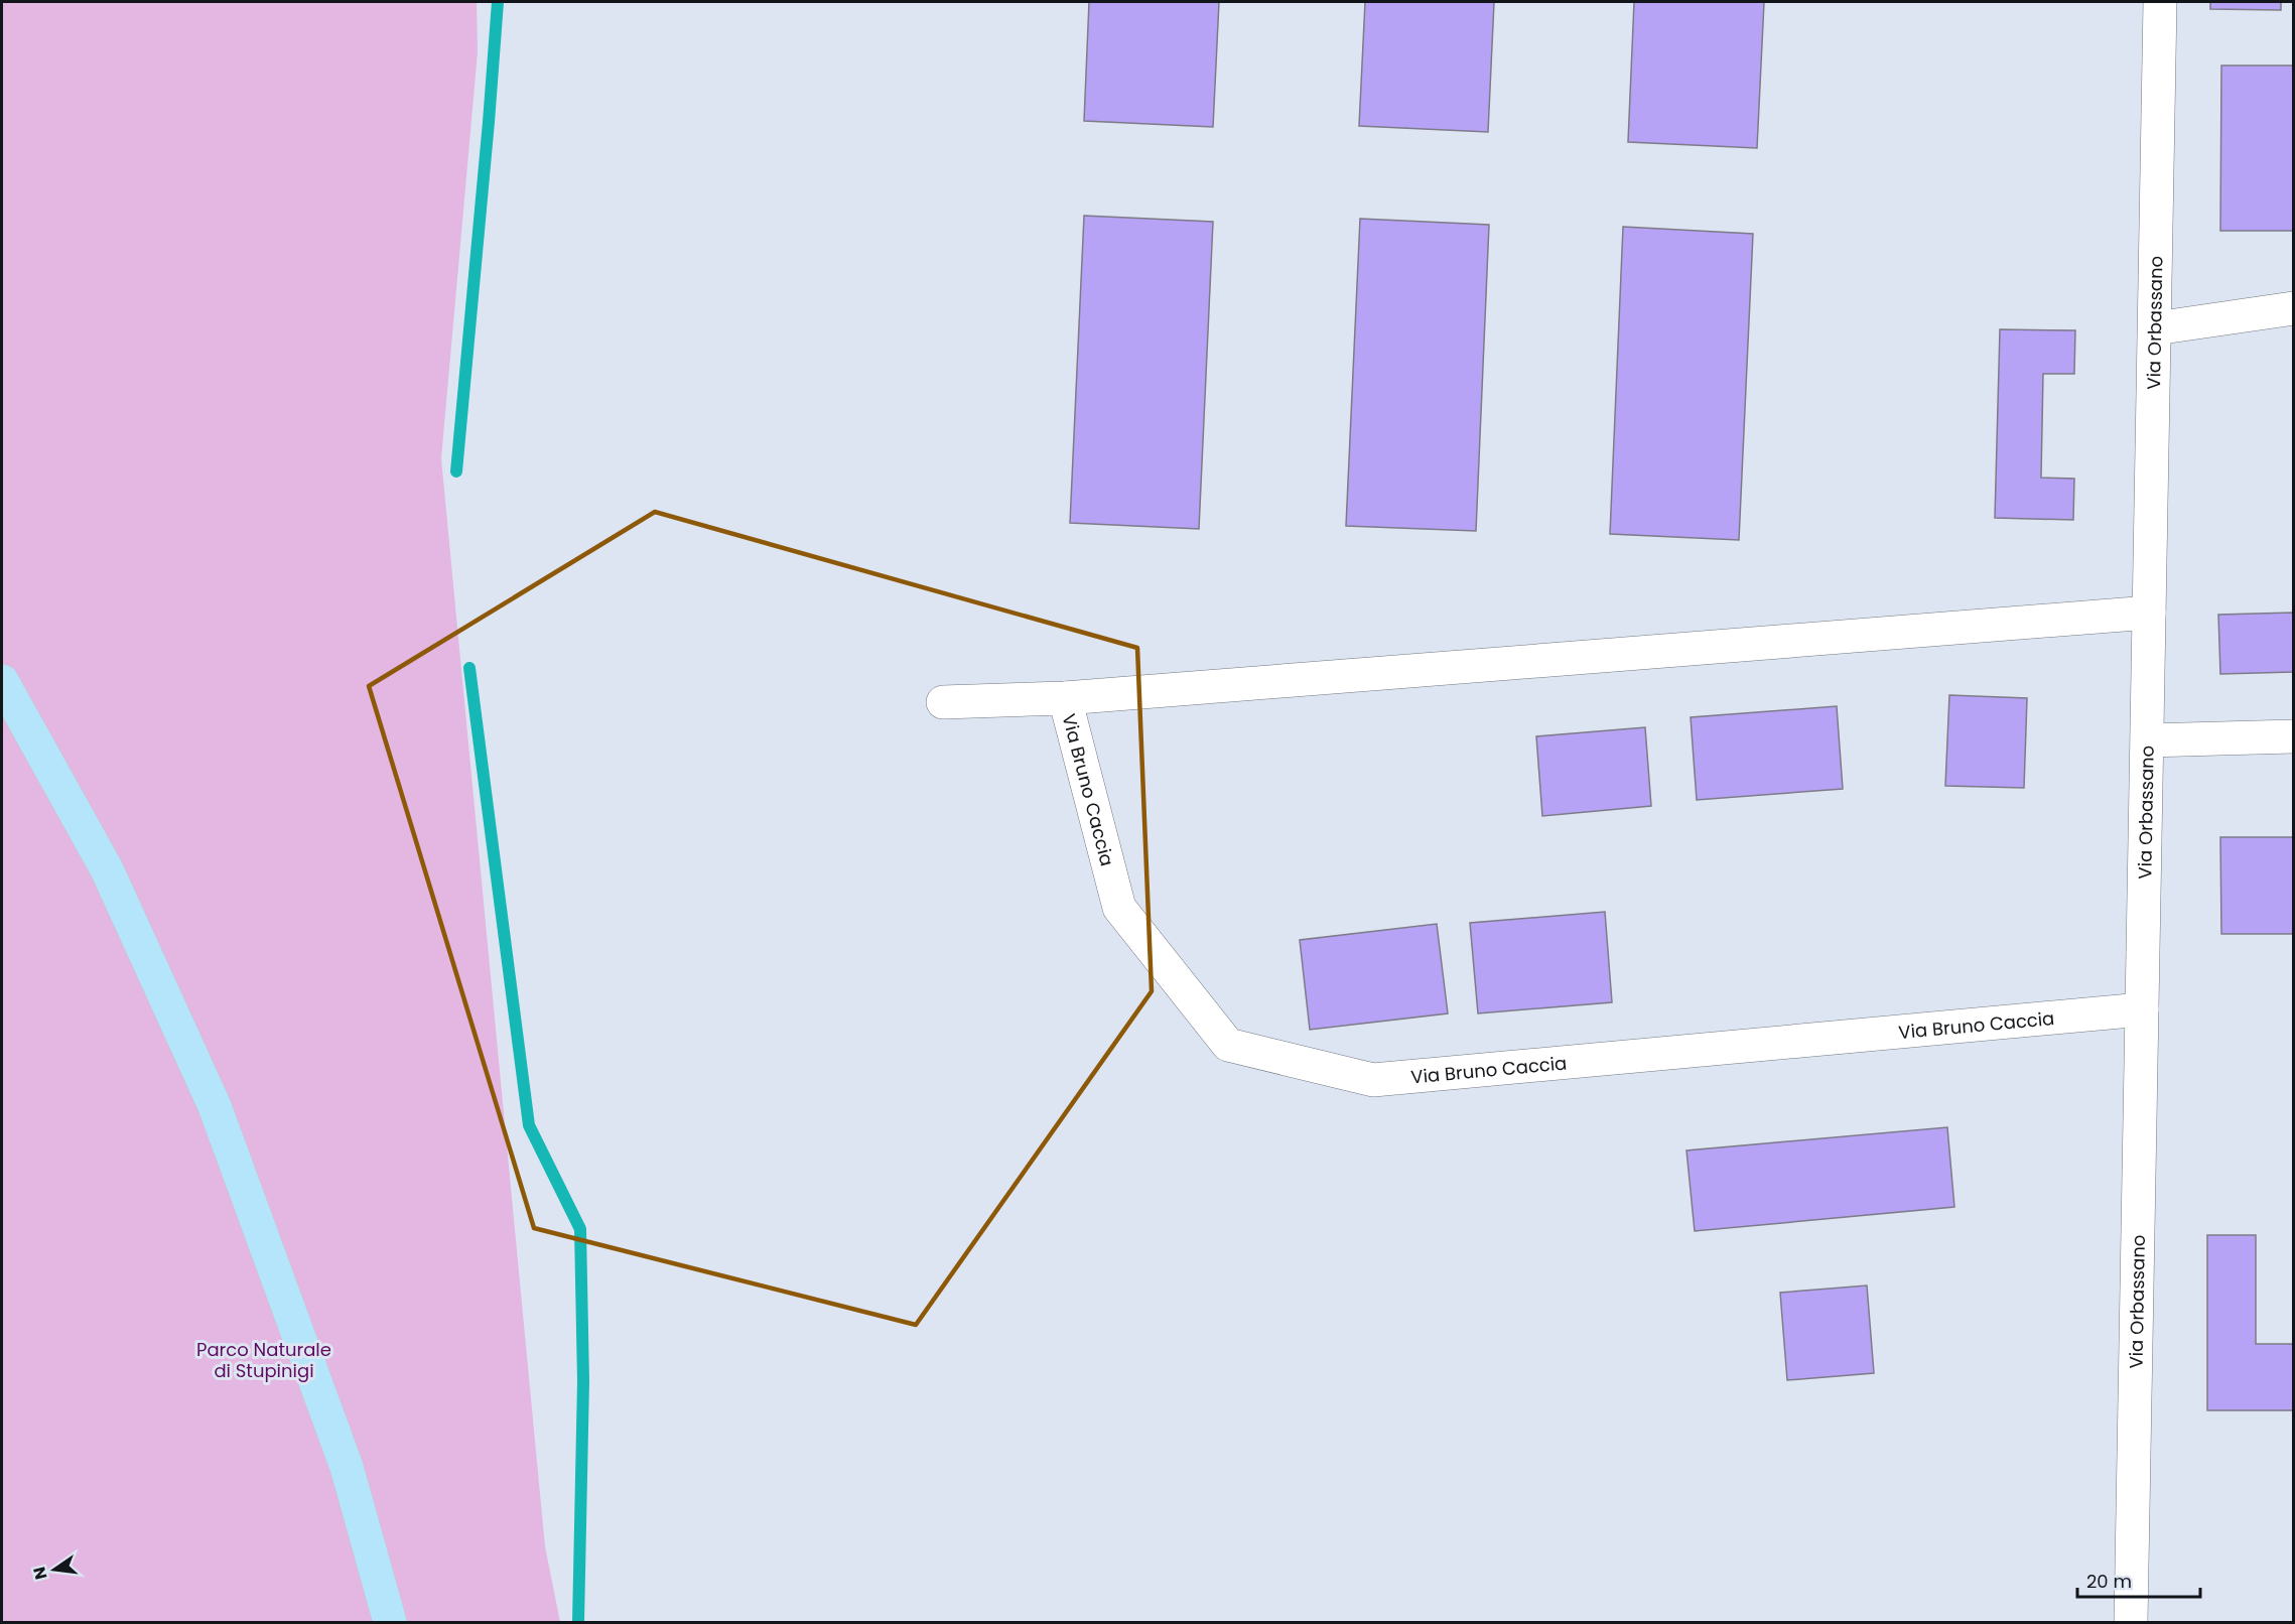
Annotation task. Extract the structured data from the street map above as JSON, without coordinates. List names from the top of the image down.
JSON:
{
  "streets": {
    "street": ["Via Orbassano", "Via Bruno Caccia"]
  },
  "crossings": [
    ["Via Orbassano", "Via Bruno Caccia"]
  ],
  "parks": ["Parco Naturale di Stupinigi"],
  "scale_bar": "20 m",
  "north": "left"
}
